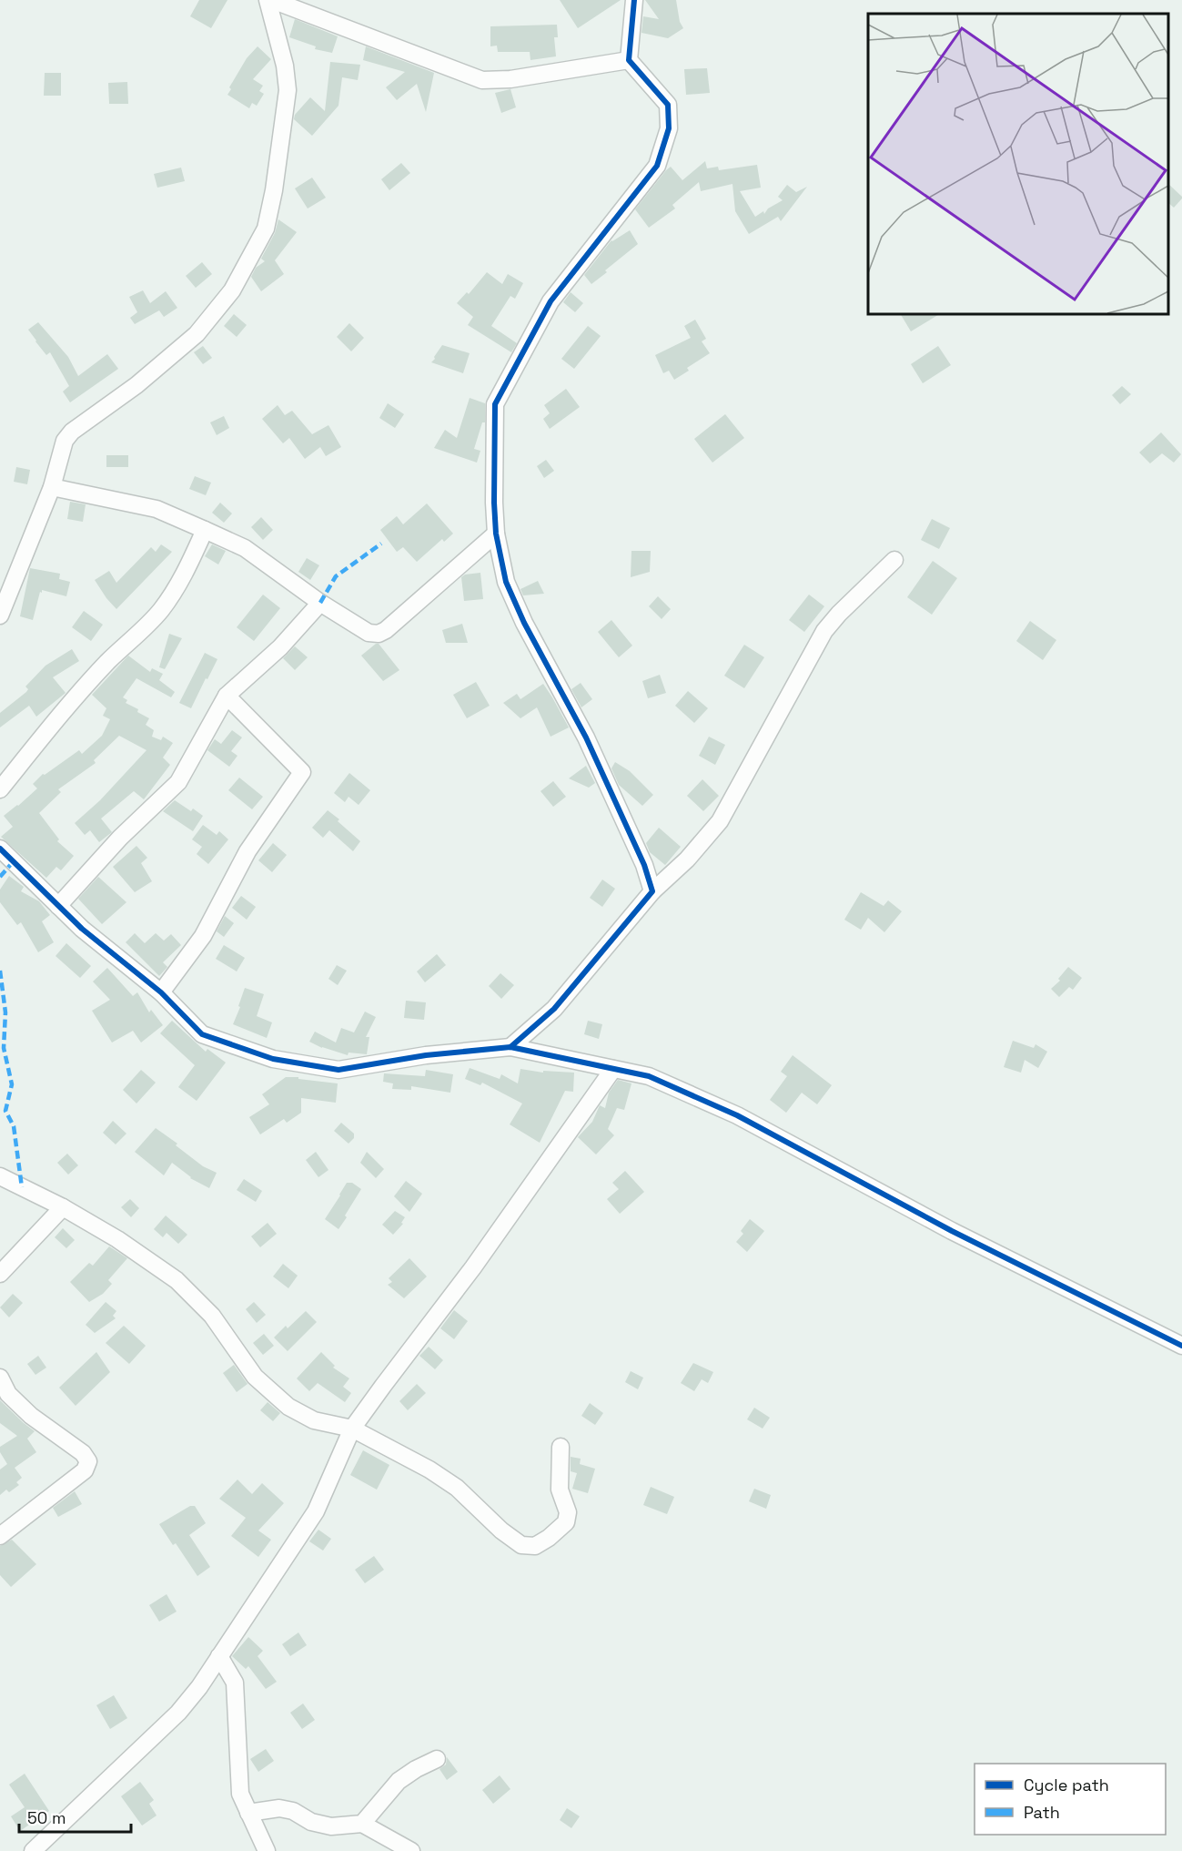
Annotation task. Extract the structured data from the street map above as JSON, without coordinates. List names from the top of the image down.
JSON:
{
  "legend": ["Cycle path", "Path"],
  "scale_bar": "50 m"
}
